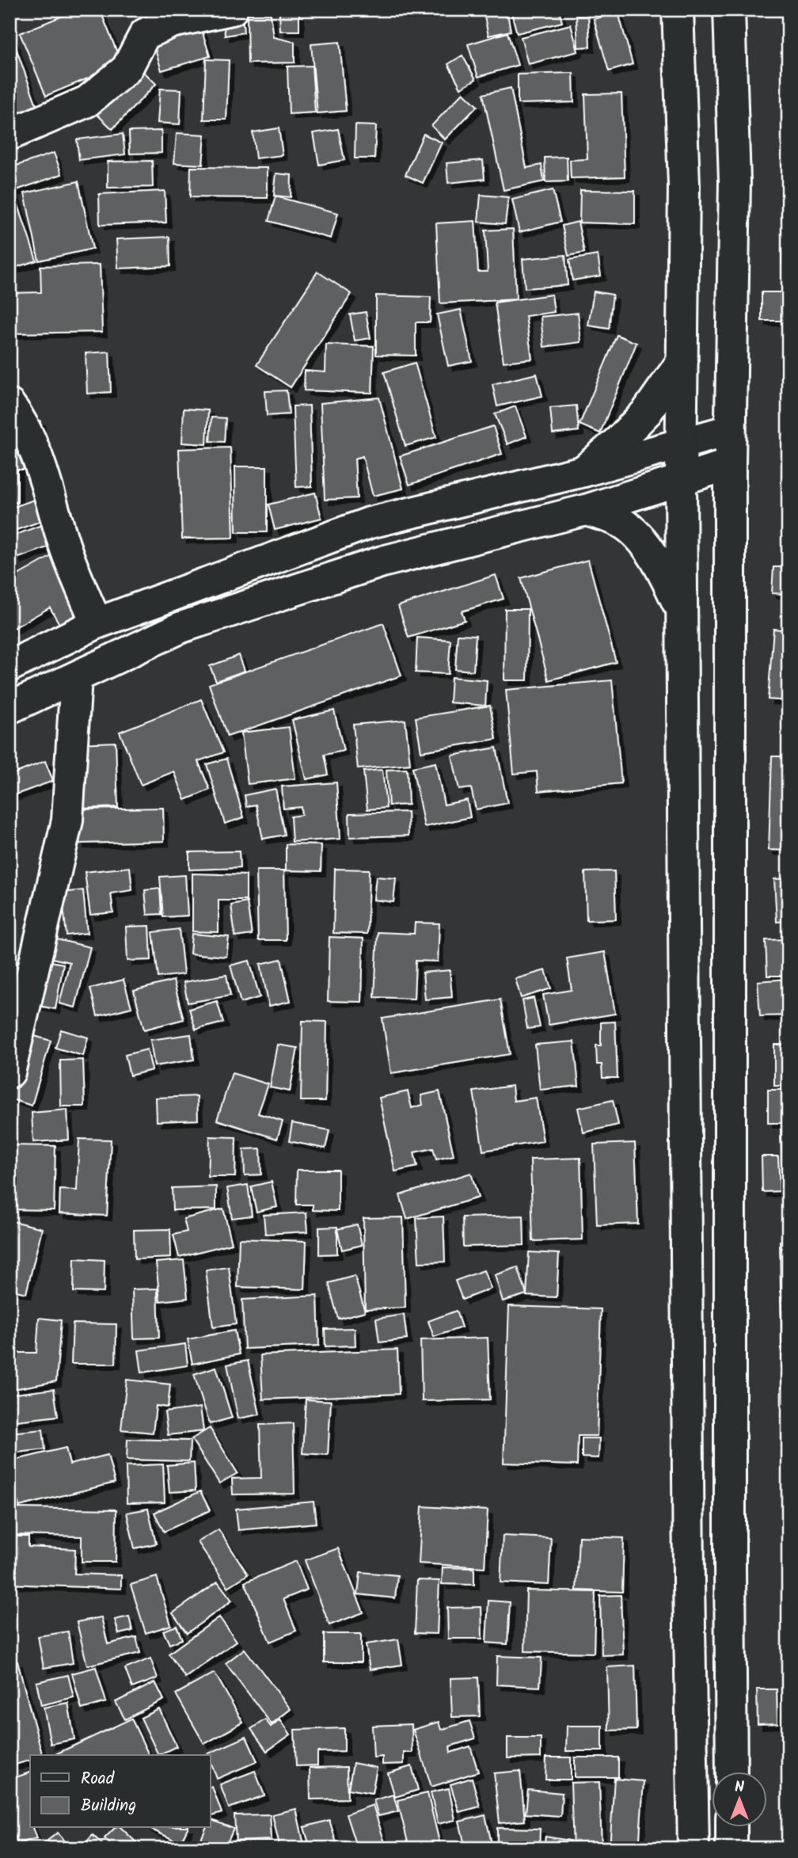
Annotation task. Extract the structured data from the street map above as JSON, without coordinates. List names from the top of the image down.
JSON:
{
  "legend": ["Road", "Building"],
  "north": "top"
}
